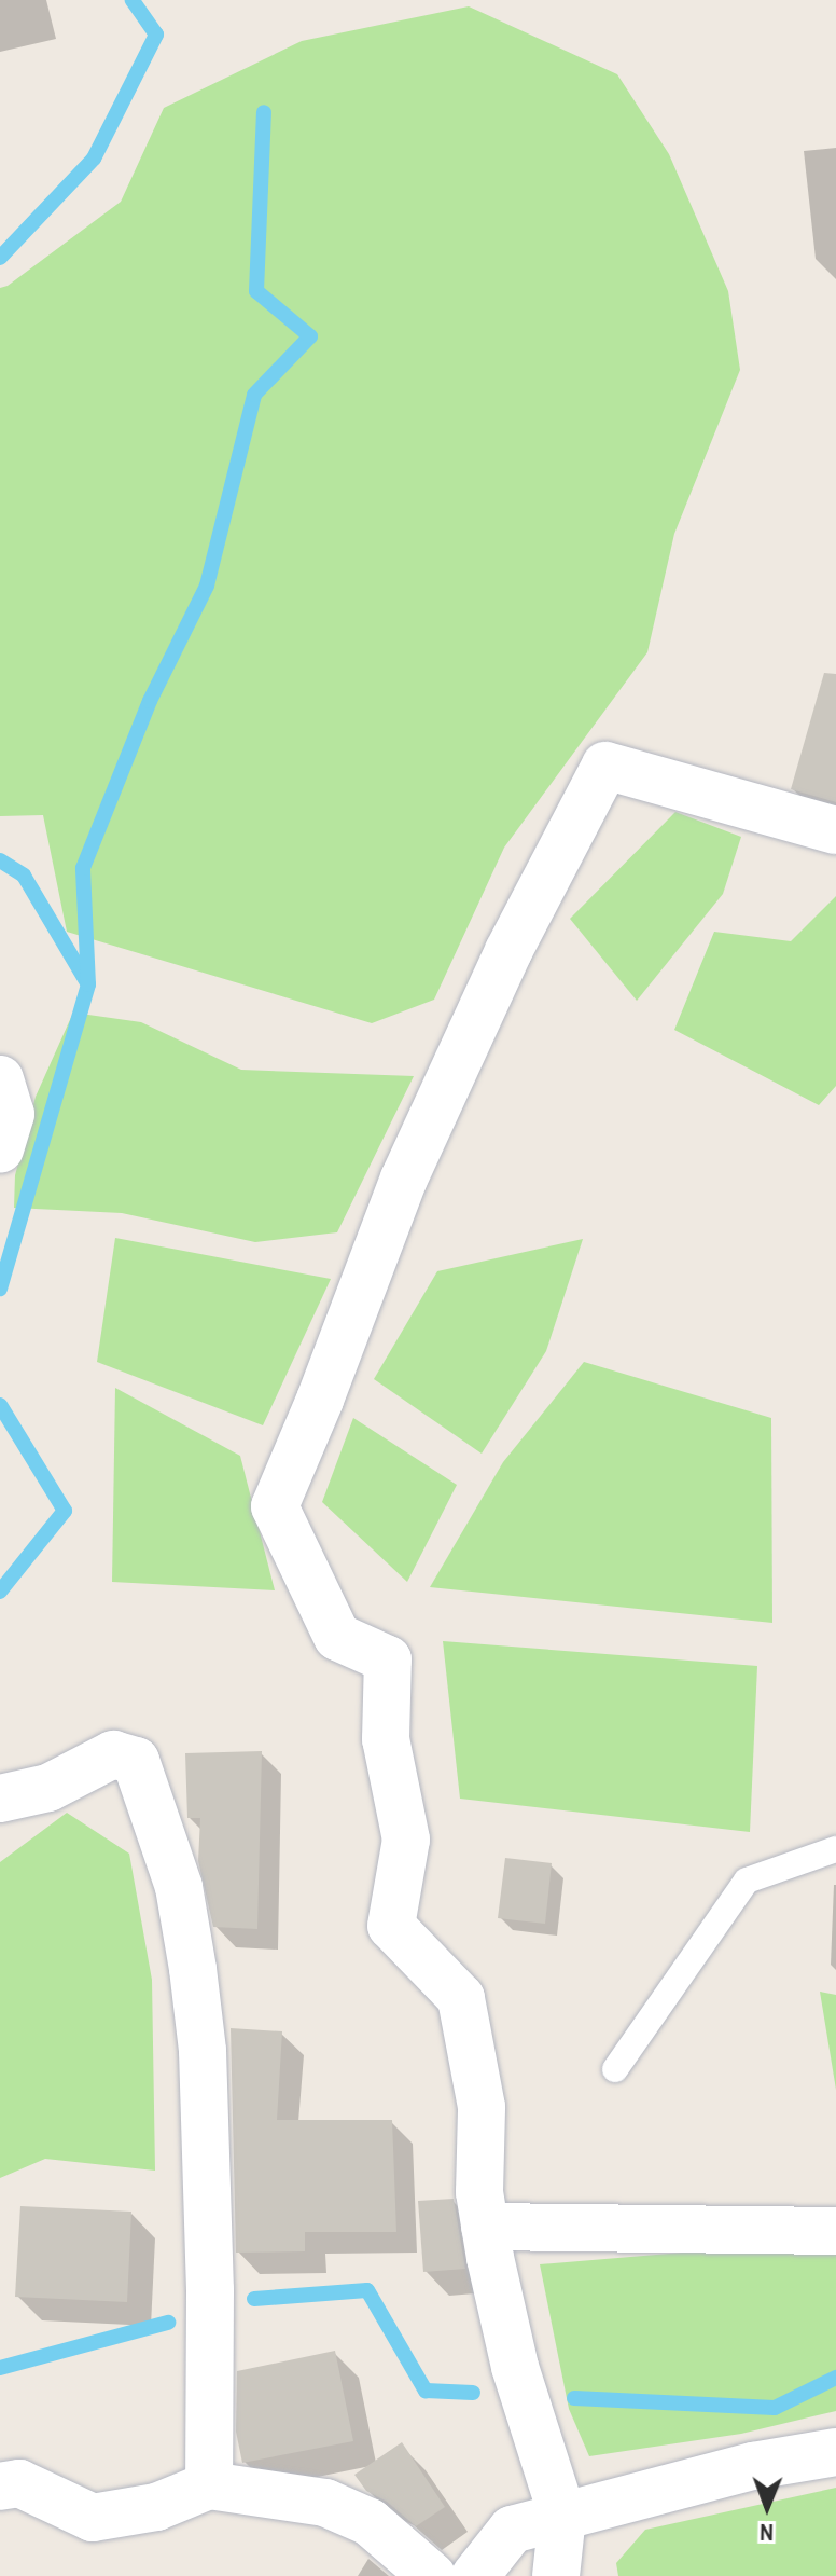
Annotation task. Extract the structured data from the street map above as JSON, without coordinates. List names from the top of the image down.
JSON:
{
  "north": "bottom"
}
